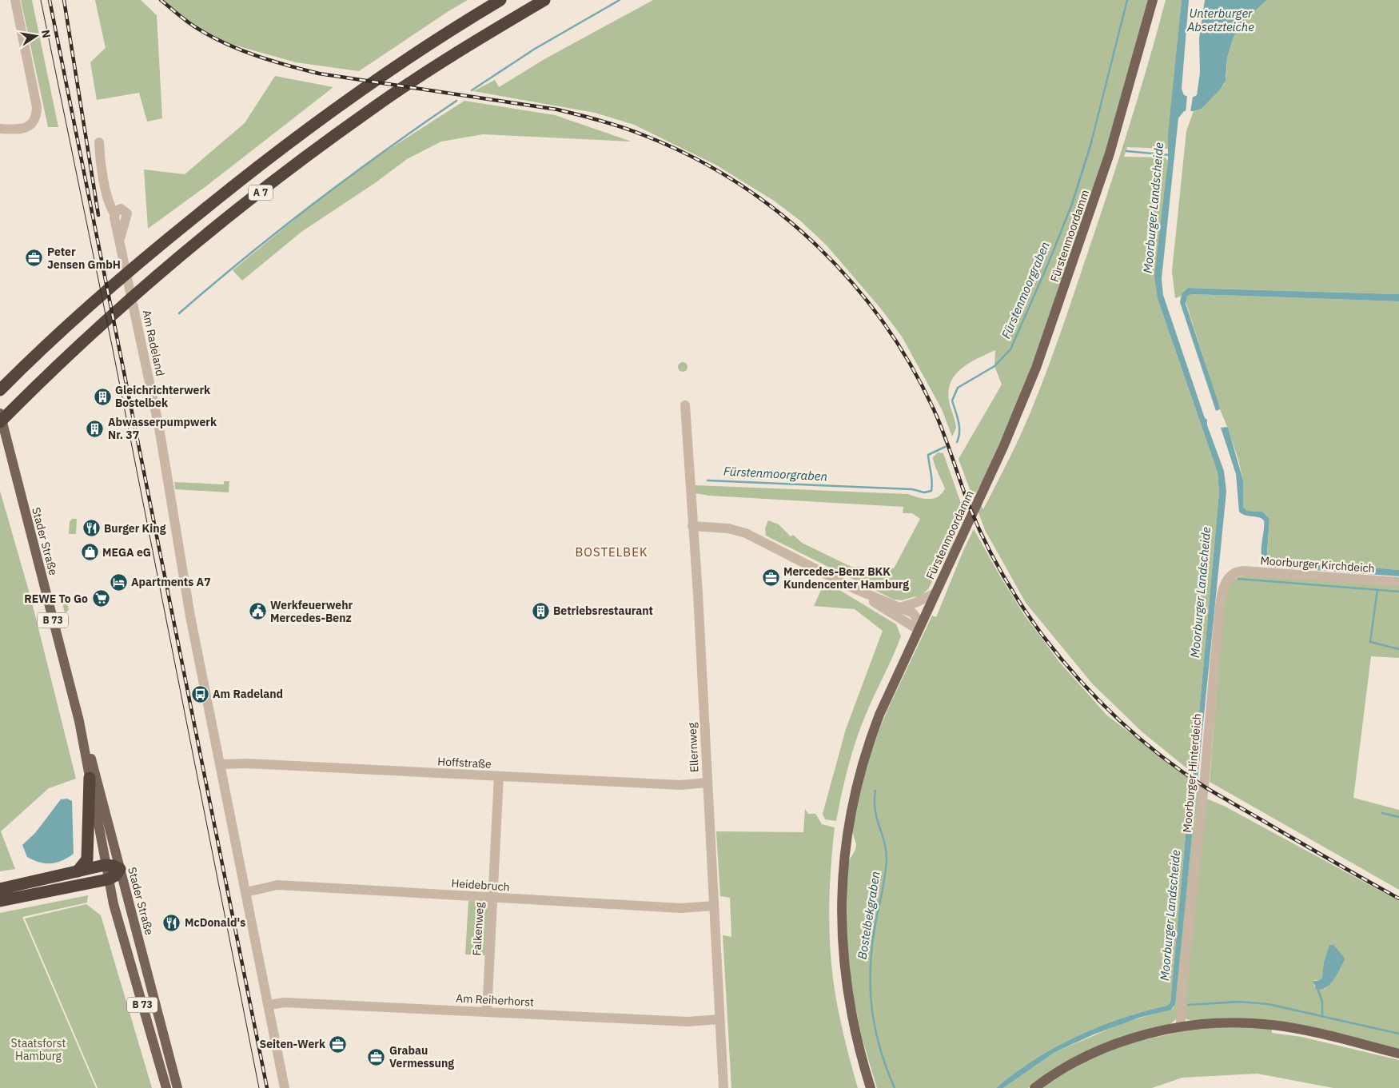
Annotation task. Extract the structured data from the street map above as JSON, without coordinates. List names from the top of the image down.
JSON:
{
  "streets": {
    "highway": ["A 7"],
    "main road": ["Fürstenmoordamm", "Stader Straße", "B 73"],
    "street": [
      "Am Radeland",
      "Moorburger Kirchdeich",
      "Ellernweg",
      "Hoffstraße",
      "Moorburger Hinterdeich",
      "Heidebruch",
      "Falkenweg",
      "Am Reiherhorst"
    ]
  },
  "crossings": [
    ["Am Radeland", "Hoffstraße"],
    ["Am Radeland", "Heidebruch"],
    ["Am Radeland", "Am Reiherhorst"],
    ["Moorburger Kirchdeich", "Moorburger Hinterdeich"],
    ["Ellernweg", "Hoffstraße"],
    ["Ellernweg", "Heidebruch"],
    ["Ellernweg", "Am Reiherhorst"],
    ["Hoffstraße", "Falkenweg"],
    ["Heidebruch", "Falkenweg"],
    ["Falkenweg", "Am Reiherhorst"]
  ],
  "districts": ["BOSTELBEK"],
  "water": [
    "Unterburger Absetzteiche",
    "Moorburger Landscheide",
    "Fürstenmoorgraben",
    "Bostelbekgraben"
  ],
  "parks": ["Staatsforst Hamburg"],
  "places": {
    "office": [
      "Peter Jensen GmbH",
      "Mercedes-Benz BKK Kundencenter Hamburg",
      "Seiten-Werk",
      "Grabau Vermessung"
    ],
    "building": ["Gleichrichterwerk Bostelbek", "Abwasserpumpwerk Nr. 37", "Betriebsrestaurant"],
    "restaurant": ["Burger King", "McDonald's"],
    "shop": ["MEGA eG"],
    "hotel": ["Apartments A7"],
    "supermarket": ["REWE To Go"],
    "public building": ["Werkfeuerwehr Mercedes-Benz"],
    "bus stop": ["Am Radeland"]
  },
  "north": "right"
}
